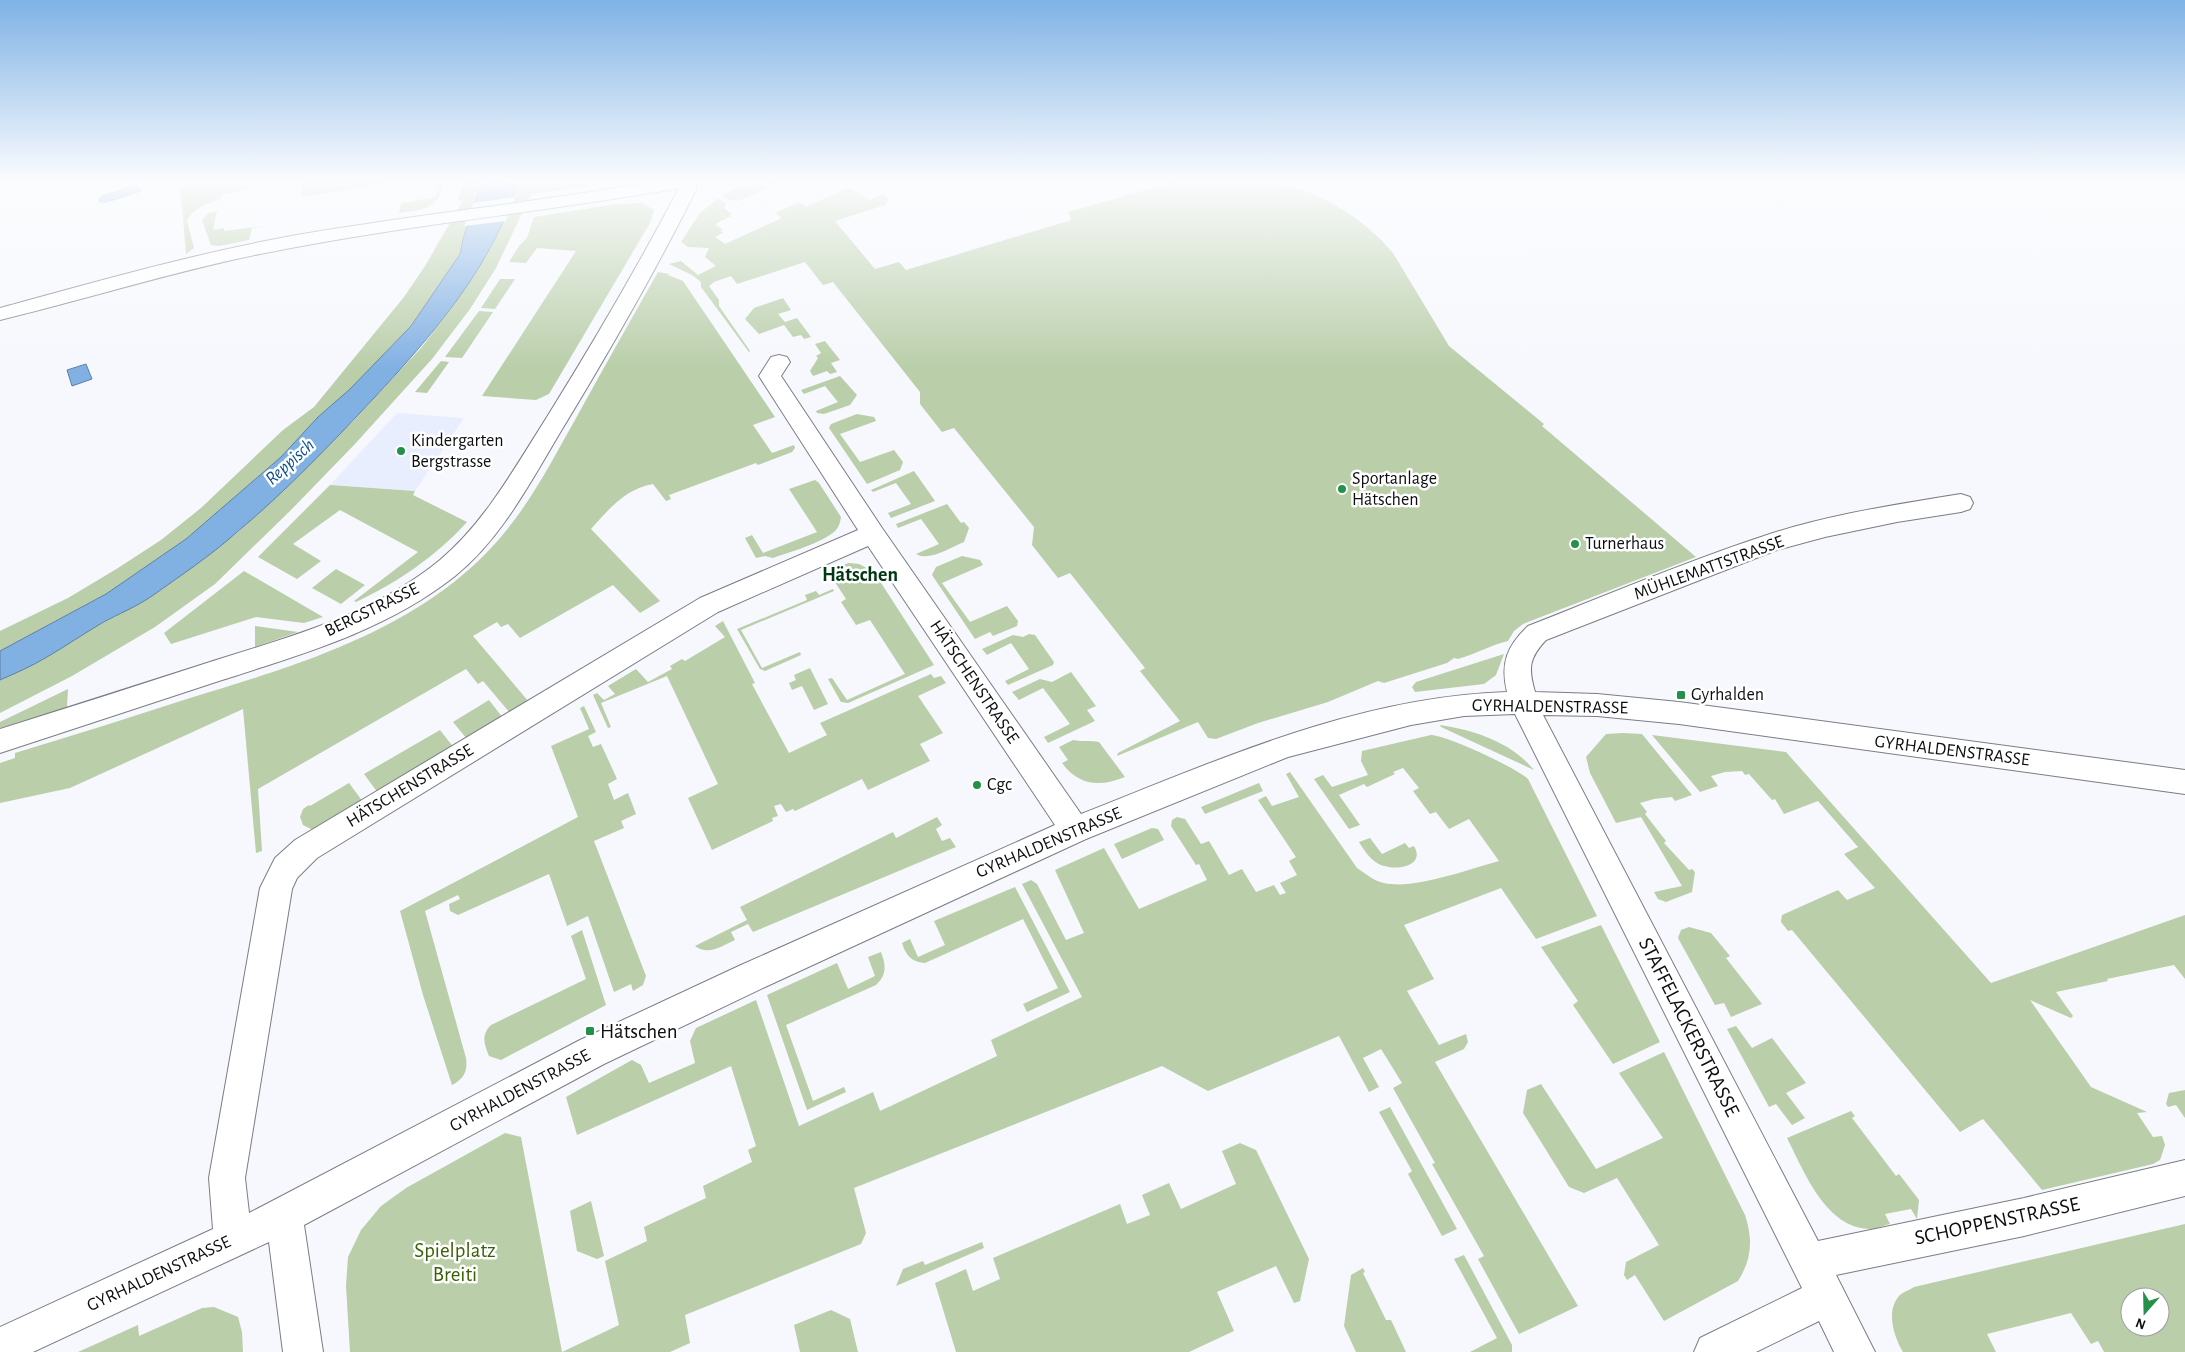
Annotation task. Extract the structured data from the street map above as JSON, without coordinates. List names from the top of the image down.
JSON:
{
  "streets": {
    "street": [
      "MÜHLEMATTSTRASSE",
      "BERGSTRASSE",
      "HÄTSCHENSTRASSE",
      "GYRHALDENSTRASSE",
      "STAFFELACKERSTRASSE",
      "SCHOPPENSTRASSE"
    ]
  },
  "crossings": [
    ["MÜHLEMATTSTRASSE", "GYRHALDENSTRASSE"],
    ["MÜHLEMATTSTRASSE", "STAFFELACKERSTRASSE"],
    ["HÄTSCHENSTRASSE", "GYRHALDENSTRASSE"],
    ["GYRHALDENSTRASSE", "STAFFELACKERSTRASSE"],
    ["STAFFELACKERSTRASSE", "SCHOPPENSTRASSE"]
  ],
  "districts": ["Hätschen"],
  "water": ["Reppisch"],
  "parks": ["Spielplatz Breiti"],
  "places": {
    "other": [
      "Kindergarten Bergstrasse",
      "Sportanlage Hätschen",
      "Turnerhaus",
      "Cgc"
    ],
    "transit": ["Gyrhalden", "Hätschen"]
  },
  "north": "bottom"
}
